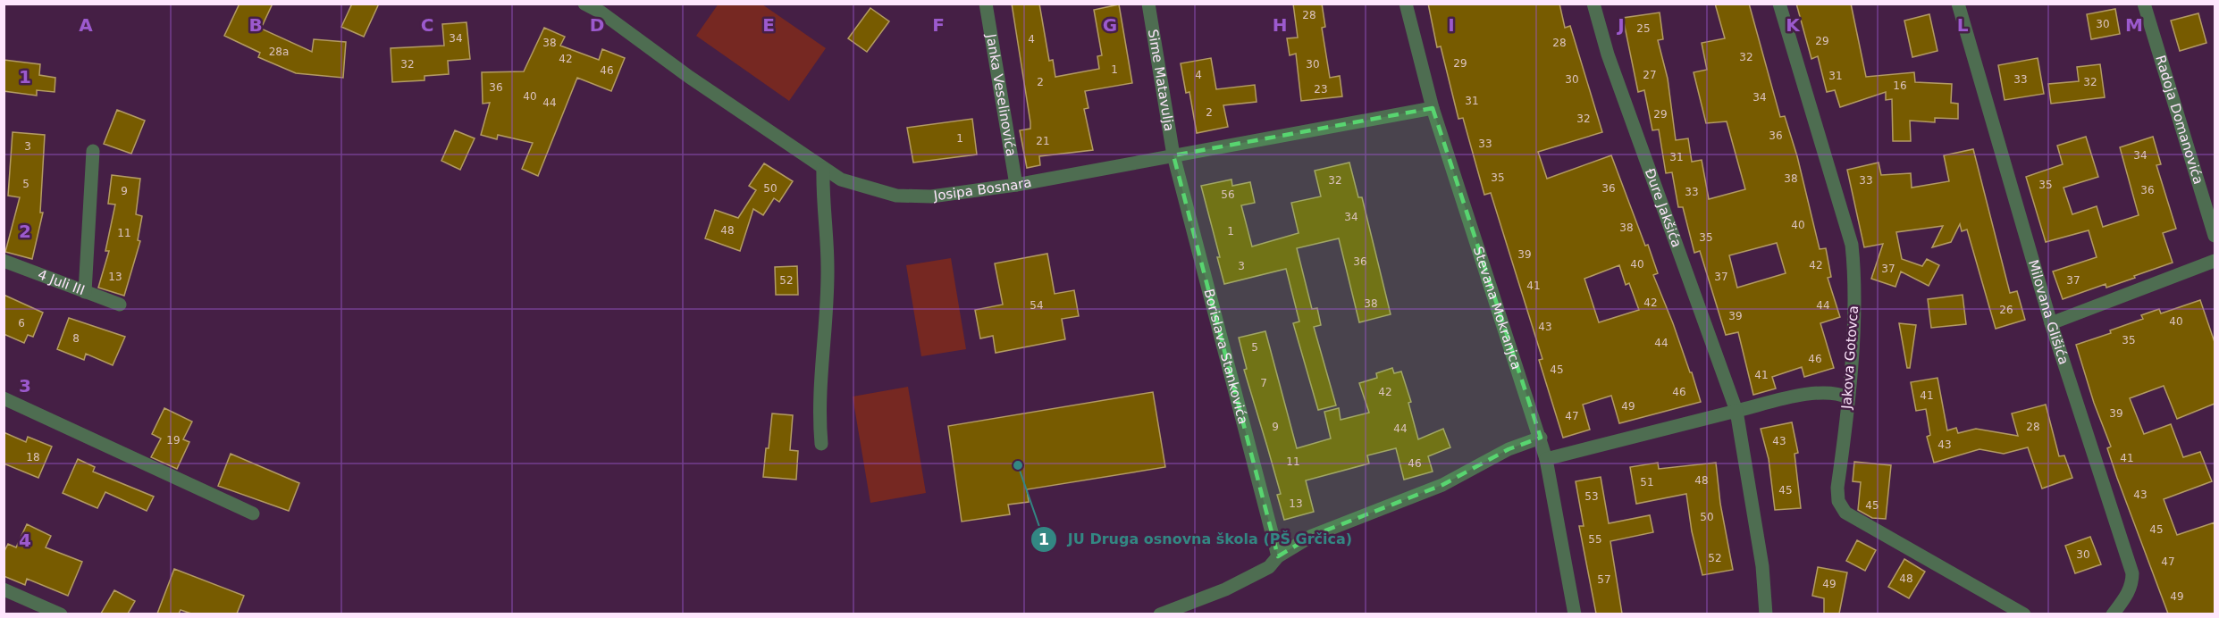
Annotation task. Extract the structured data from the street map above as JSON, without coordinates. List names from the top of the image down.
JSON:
{
  "streets": {
    "street": [
      "Sime Matavulja",
      "Janka Veselinovića",
      "Radoja Domanovića",
      "Josipa Bosnara",
      "Đure Jakšića",
      "4 Juli III",
      "Stevana Mokranjca",
      "Milovana Glišića",
      "Borislava Stankovića",
      "Jakova Gotovca"
    ]
  },
  "crossings": [
    ["Sime Matavulja", "Josipa Bosnara"],
    ["Sime Matavulja", "Borislava Stankovića"],
    ["Janka Veselinovića", "Josipa Bosnara"],
    ["Josipa Bosnara", "Stevana Mokranjca"],
    ["Josipa Bosnara", "Borislava Stankovića"]
  ],
  "places": ["JU Druga osnovna škola (PŠ Grčica)"],
  "house_numbers": [
    "28",
    "30",
    "25",
    "34",
    "4",
    "29",
    "38",
    "28",
    "28a",
    "32",
    "42",
    "29",
    "32",
    "30",
    "1",
    "46",
    "4",
    "27",
    "31",
    "30",
    "33",
    "2",
    "32",
    "16",
    "36",
    "23",
    "40",
    "34",
    "31",
    "44",
    "2",
    "29",
    "32",
    "36",
    "1",
    "21",
    "33",
    "3",
    "34",
    "31",
    "35",
    "38",
    "32",
    "33",
    "5",
    "35",
    "50",
    "36",
    "36",
    "9",
    "33",
    "56",
    "34",
    "40",
    "38",
    "48",
    "1",
    "11",
    "35",
    "39",
    "36",
    "40",
    "42",
    "3",
    "37",
    "13",
    "37",
    "52",
    "37",
    "41",
    "42",
    "38",
    "54",
    "44",
    "26",
    "39",
    "40",
    "6",
    "43",
    "8",
    "35",
    "44",
    "5",
    "46",
    "45",
    "41",
    "7",
    "42",
    "46",
    "41",
    "49",
    "39",
    "47",
    "9",
    "28",
    "44",
    "19",
    "43",
    "43",
    "18",
    "41",
    "11",
    "46",
    "48",
    "51",
    "45",
    "43",
    "53",
    "13",
    "45",
    "50",
    "45",
    "55",
    "30",
    "52",
    "47",
    "48",
    "57",
    "49",
    "49"
  ],
  "grid": {
    "columns": [
      "A",
      "B",
      "C",
      "D",
      "E",
      "F",
      "G",
      "H",
      "I",
      "J",
      "K",
      "L",
      "M"
    ],
    "rows": [
      "1",
      "2",
      "3",
      "4"
    ]
  }
}
